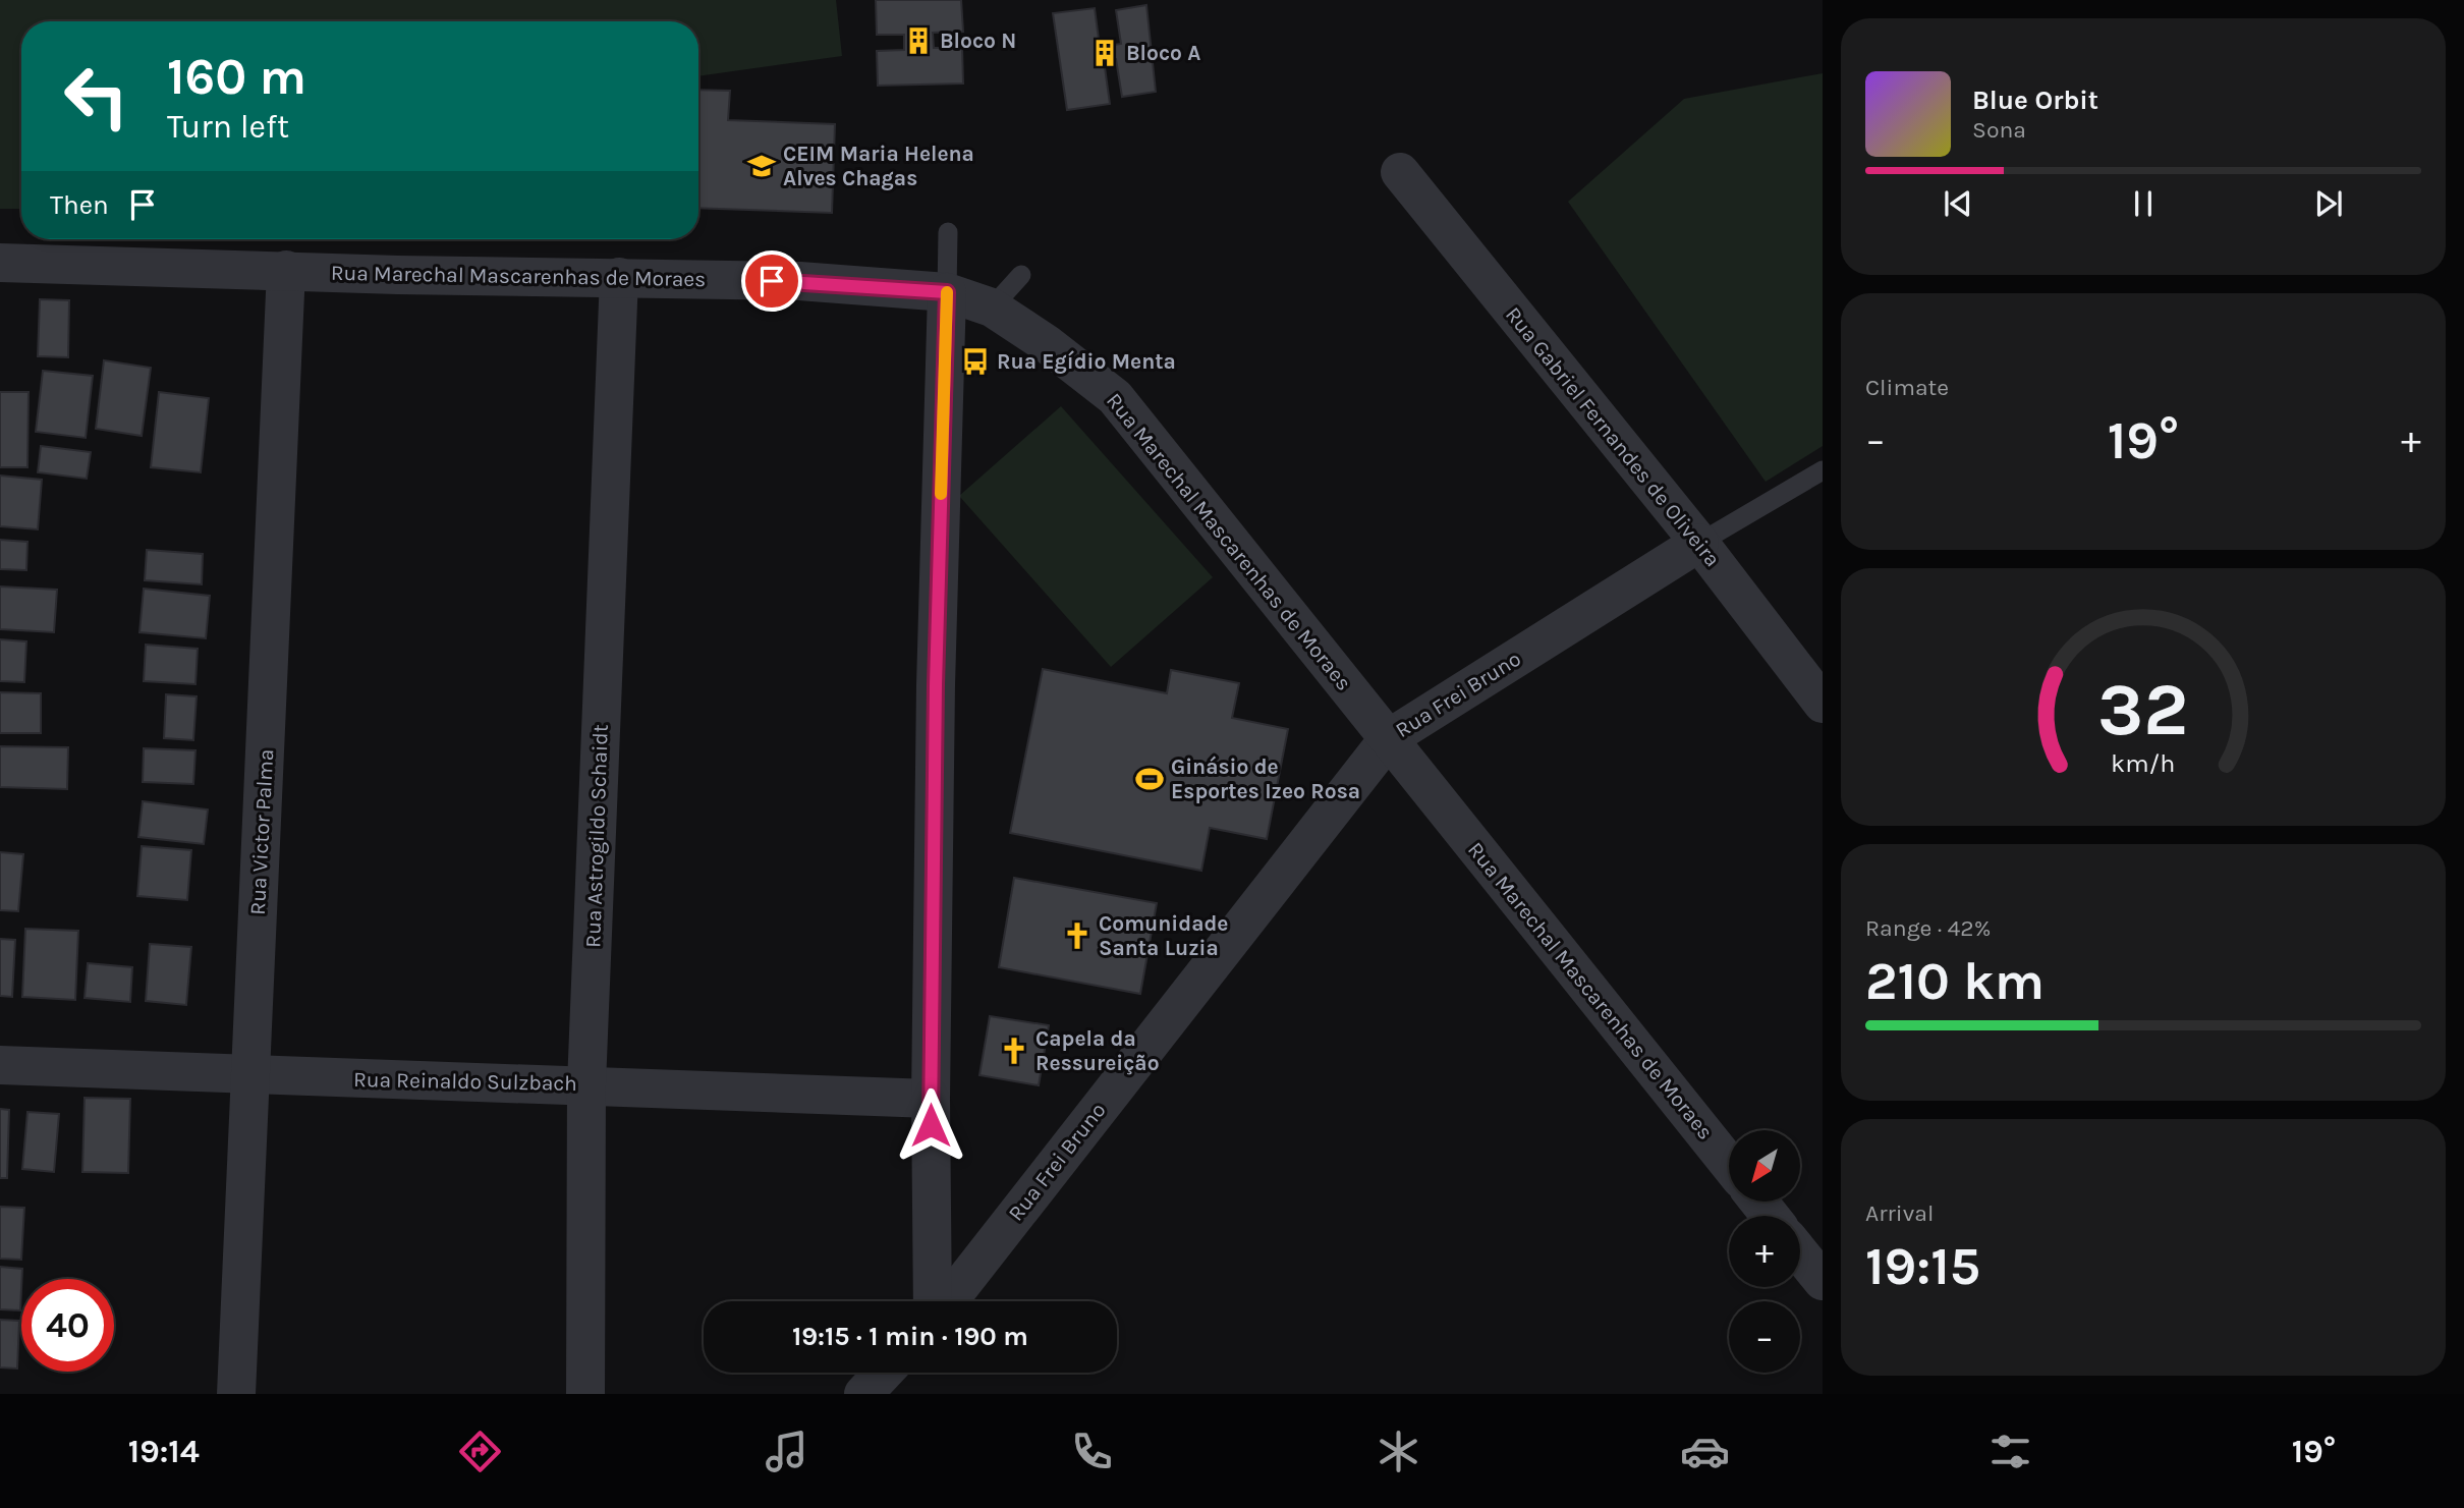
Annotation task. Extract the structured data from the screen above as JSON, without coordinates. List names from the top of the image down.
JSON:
{
  "streets": {
    "street": [
      "Rua Marechal Mascarenhas de Moraes",
      "Rua Gabriel Fernandes de Oliveira",
      "Rua Frei Bruno",
      "Rua Victor Palma",
      "Rua Astrogildo Schaidt",
      "Rua Reinaldo Sulzbach"
    ]
  },
  "crossings": [
    ["Rua Marechal Mascarenhas de Moraes", "Rua Frei Bruno"],
    ["Rua Marechal Mascarenhas de Moraes", "Rua Victor Palma"],
    ["Rua Marechal Mascarenhas de Moraes", "Rua Astrogildo Schaidt"],
    ["Rua Gabriel Fernandes de Oliveira", "Rua Frei Bruno"],
    ["Rua Victor Palma", "Rua Reinaldo Sulzbach"],
    ["Rua Astrogildo Schaidt", "Rua Reinaldo Sulzbach"]
  ],
  "places": {
    "building": ["Bloco N", "Bloco A"],
    "school or university": ["CEIM Maria Helena Alves Chagas"],
    "bus stop": ["Rua Egídio Menta"],
    "sports": ["Ginásio de Esportes Izeo Rosa"],
    "church": ["Comunidade Santa Luzia", "Capela da Ressureição"]
  },
  "north": "bottom left",
  "page": {
    "turn": ["160 m", "Turn left"],
    "song": ["Blue Orbit", "Sona"],
    "then": "Then",
    "tile": [
      "Climate",
      ["Range · 42%", "210 km"],
      ["Arrival", "19:15"]
    ],
    "heat": ["−", "19°", "+"],
    "map_buttons": ["+", "−"],
    "limit": "40",
    "trip": "19:15 · 1 min · 190 m",
    "tabs": ["19:14", "19°"],
    "gauge": ["32", "km/h"]
  }
}
